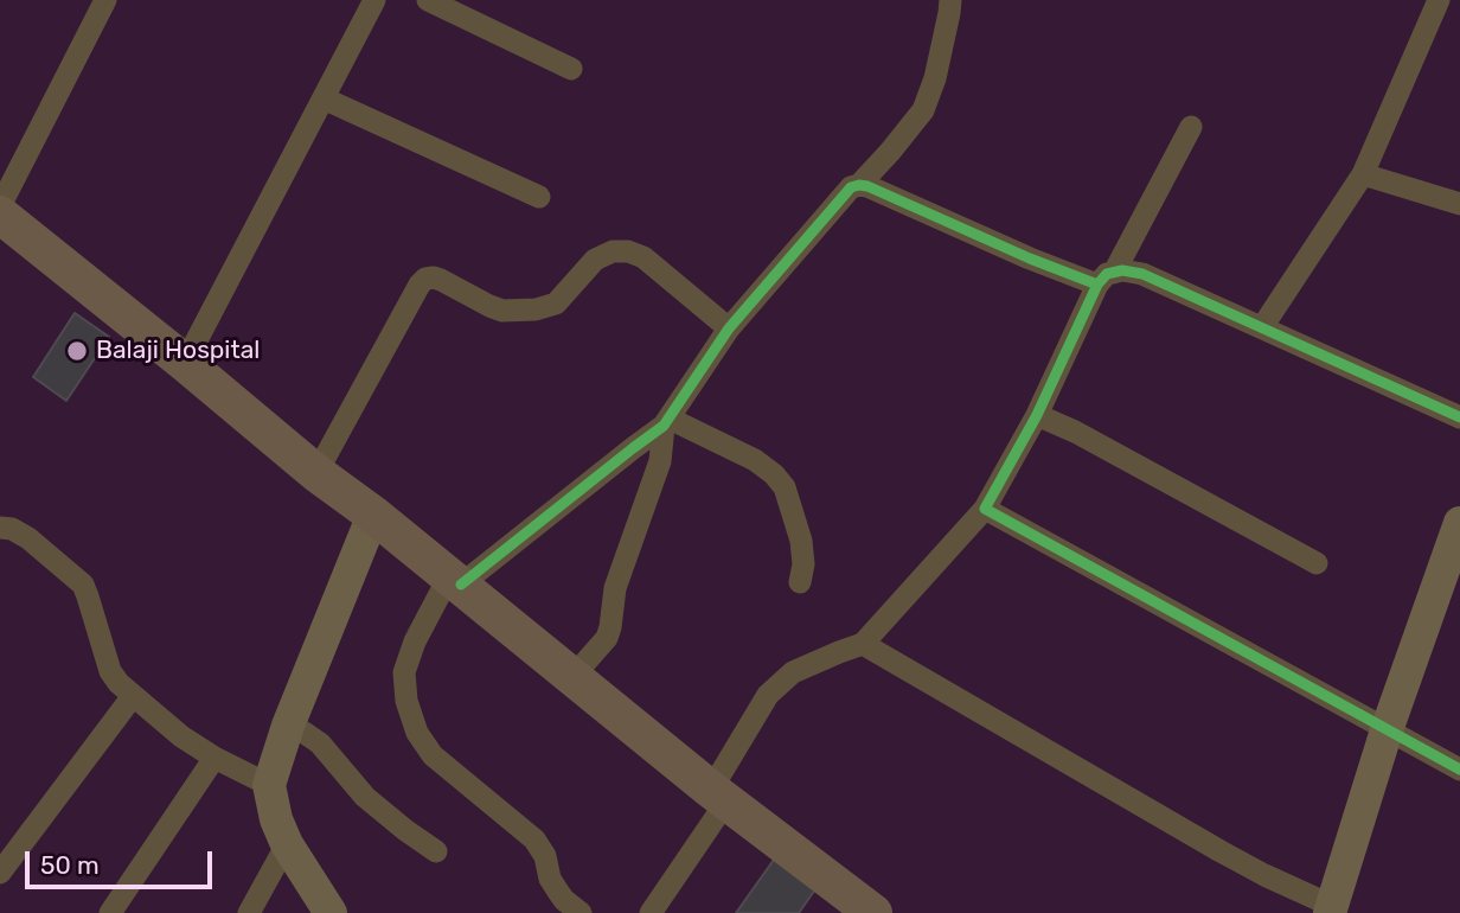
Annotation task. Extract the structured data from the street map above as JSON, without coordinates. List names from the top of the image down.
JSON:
{
  "places": ["Balaji Hospital"],
  "scale_bar": "50 m"
}
